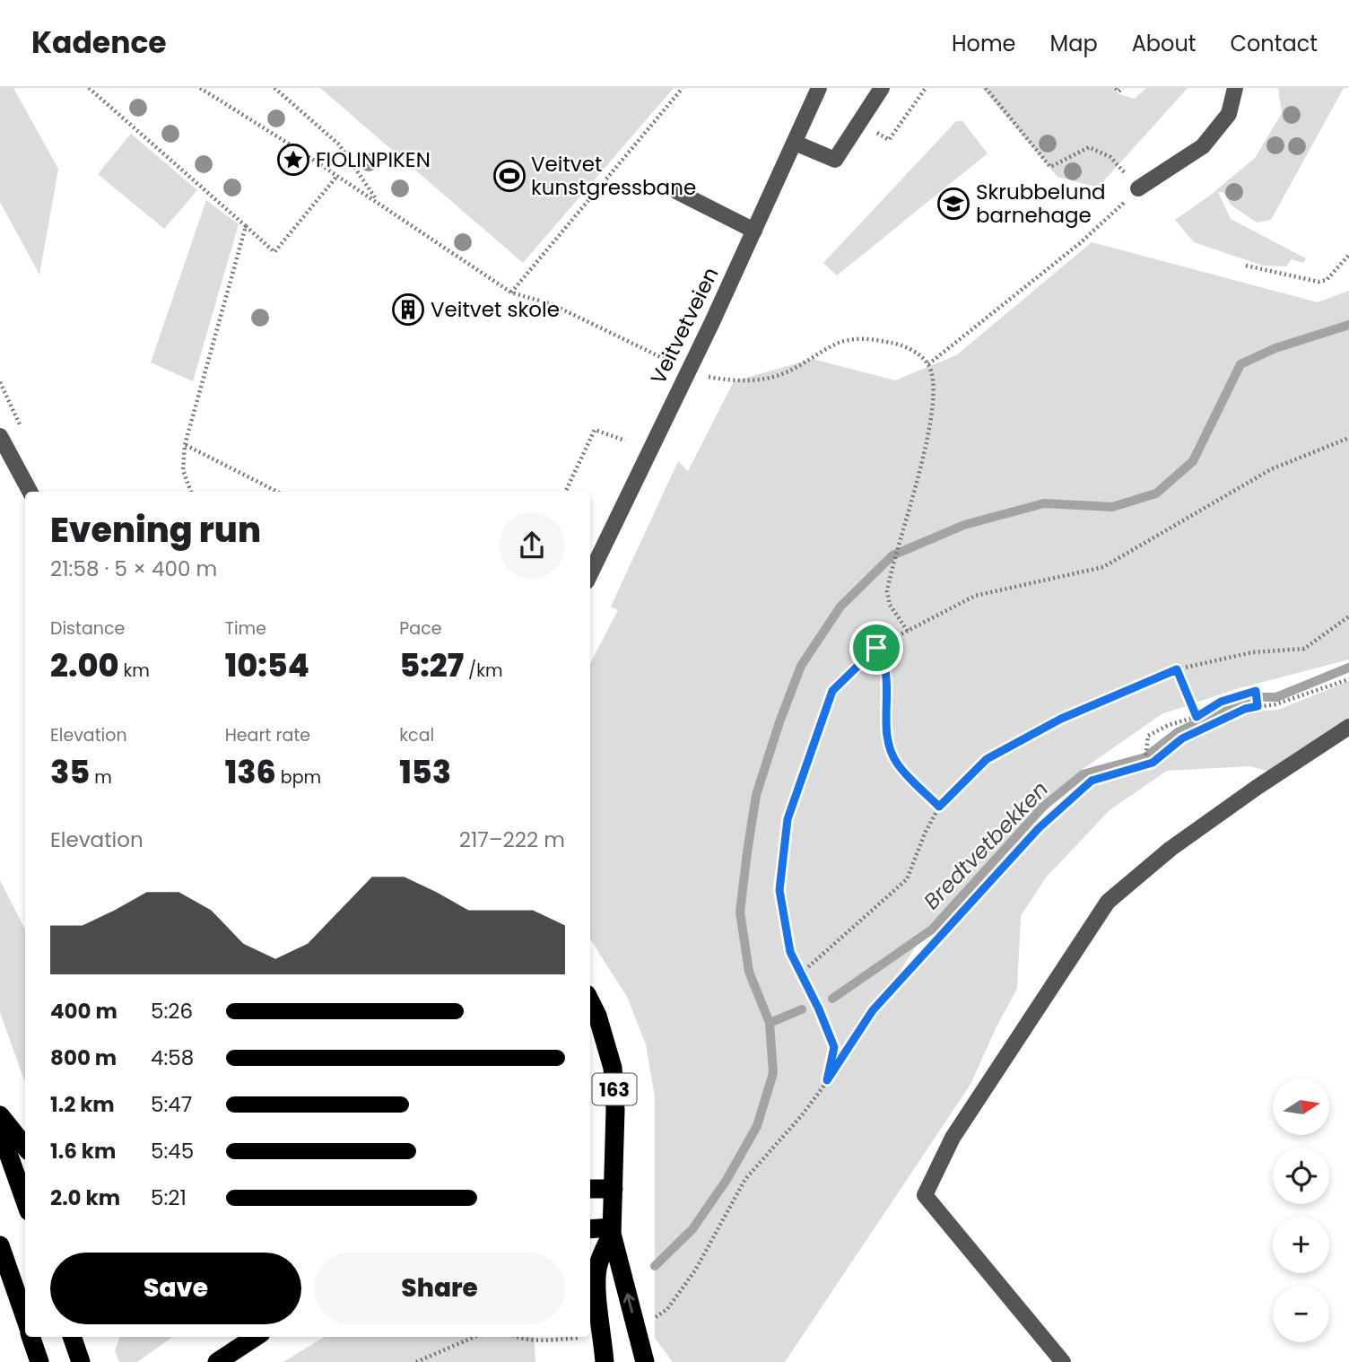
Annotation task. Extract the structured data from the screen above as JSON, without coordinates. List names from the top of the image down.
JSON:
{
  "streets": {
    "highway": ["163"],
    "street": ["Veitvetveien"]
  },
  "water": ["Bredtvetbekken"],
  "places": {
    "place": ["FIOLINPIKEN"],
    "sports": ["Veitvet kunstgressbane"],
    "school or university": ["Skrubbelund barnehage"],
    "building": ["Veitvet skole"]
  },
  "north": "right",
  "page": {
    "header": "Kadence",
    "nav": [
      "Home",
      "Map",
      "About",
      "Contact"
    ],
    "heading": ["Evening run", "21:58 · 5 × 400 m"],
    "stats": [
      ["Distance", "2.00 km"],
      ["Time", "10:54"],
      ["Pace", "5:27 /km"],
      ["Elevation", "35 m"],
      ["Heart rate", "136 bpm"],
      ["kcal", "153"]
    ],
    "chart": ["Elevation", "217–222 m"],
    "list": [
      {
        "name": "400 m",
        "note": "5:26"
      },
      {
        "name": "800 m",
        "note": "4:58"
      },
      {
        "name": "1.2 km",
        "note": "5:47"
      },
      {
        "name": "1.6 km",
        "note": "5:45"
      },
      {
        "name": "2.0 km",
        "note": "5:21"
      }
    ],
    "map_buttons": ["+", "−"],
    "buttons": ["Save", "Share"]
  }
}
